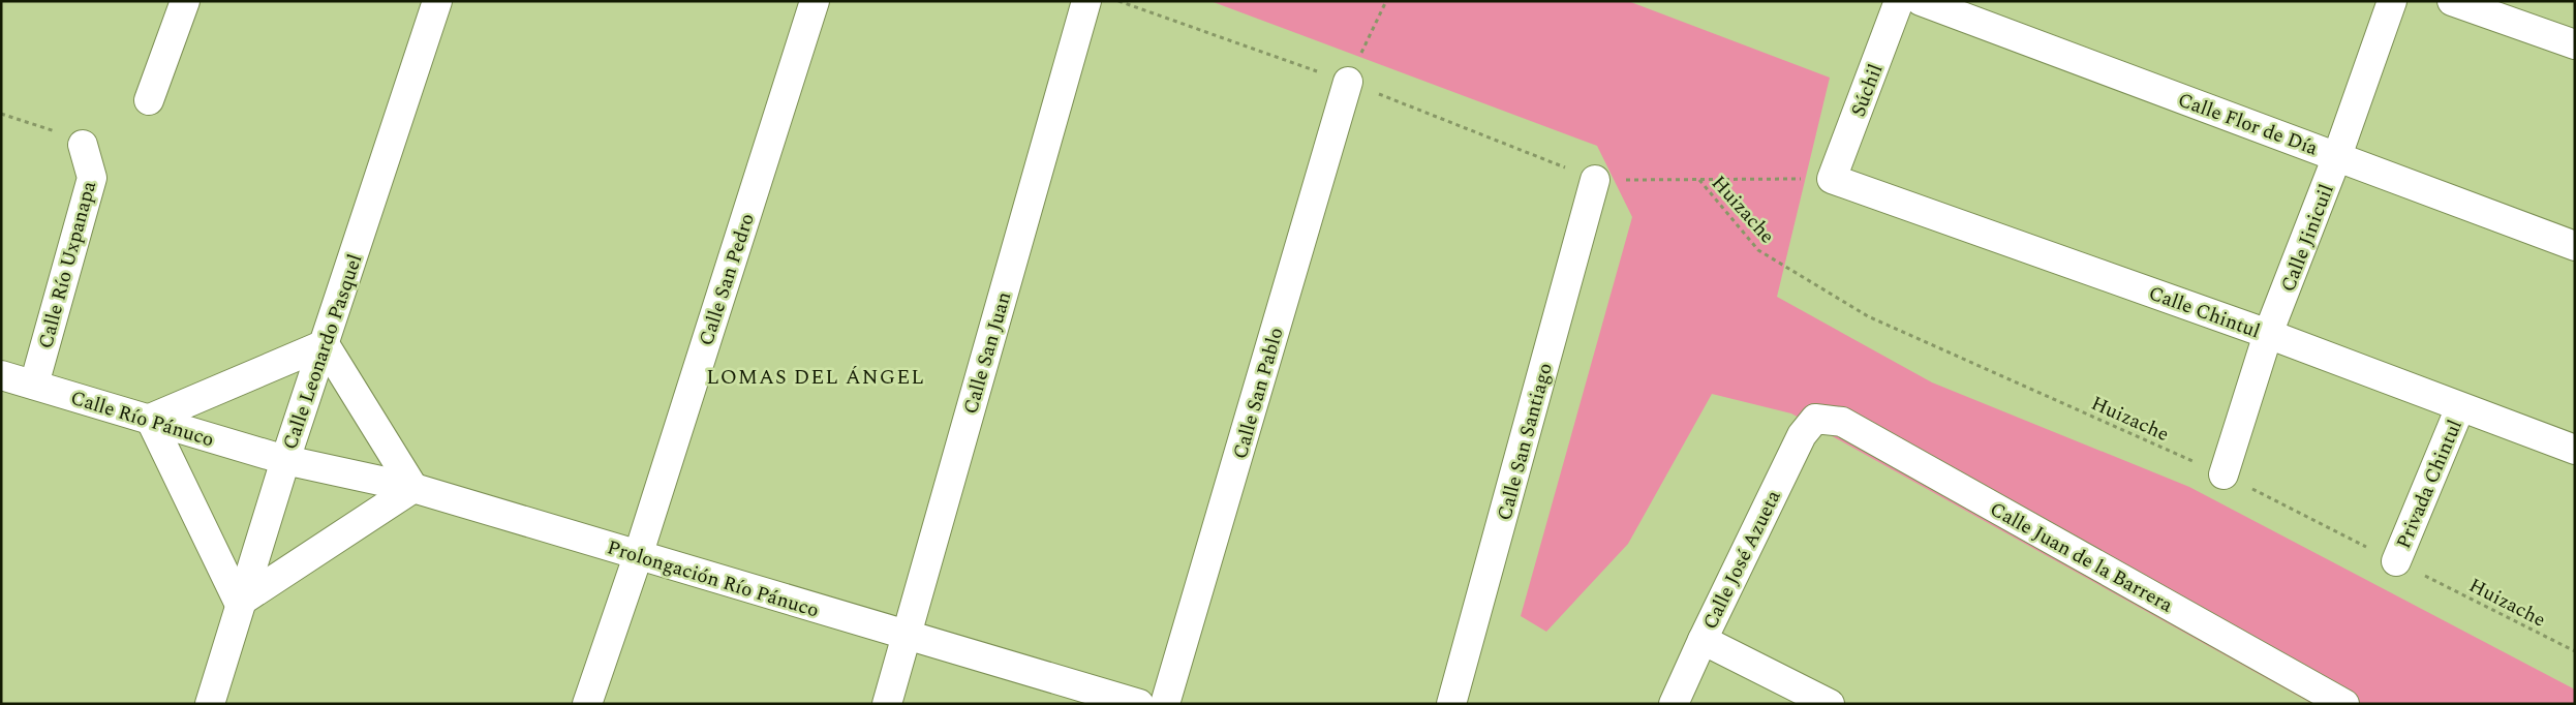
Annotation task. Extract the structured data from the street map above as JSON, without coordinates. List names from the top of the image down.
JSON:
{
  "streets": {
    "street": [
      "Súchil",
      "Calle Flor de Día",
      "Calle Jinicuil",
      "Calle Río Uxpanapa",
      "Calle San Pedro",
      "Calle Chintul",
      "Calle Leonardo Pasquel",
      "Calle San Juan",
      "Calle San Pablo",
      "Calle Río Pánuco",
      "Calle San Santiago",
      "Privada Chintul",
      "Calle Juan de la Barrera",
      "Calle José Azueta",
      "Prolongación Río Pánuco"
    ],
    "path": ["Huizache"]
  },
  "crossings": [
    ["Súchil", "Calle Chintul"],
    ["Calle Flor de Día", "Calle Jinicuil"],
    ["Huizache", "Calle Jinicuil"],
    ["Huizache", "Privada Chintul"],
    ["Calle Jinicuil", "Calle Chintul"],
    ["Calle Río Uxpanapa", "Calle Río Pánuco"],
    ["Calle San Pedro", "Prolongación Río Pánuco"],
    ["Calle Chintul", "Privada Chintul"],
    ["Calle Leonardo Pasquel", "Calle Río Pánuco"],
    ["Calle Leonardo Pasquel", "Prolongación Río Pánuco"],
    ["Calle San Juan", "Prolongación Río Pánuco"],
    ["Calle Río Pánuco", "Prolongación Río Pánuco"],
    ["Calle Juan de la Barrera", "Calle José Azueta"]
  ],
  "districts": ["LOMAS DEL ÁNGEL"]
}
